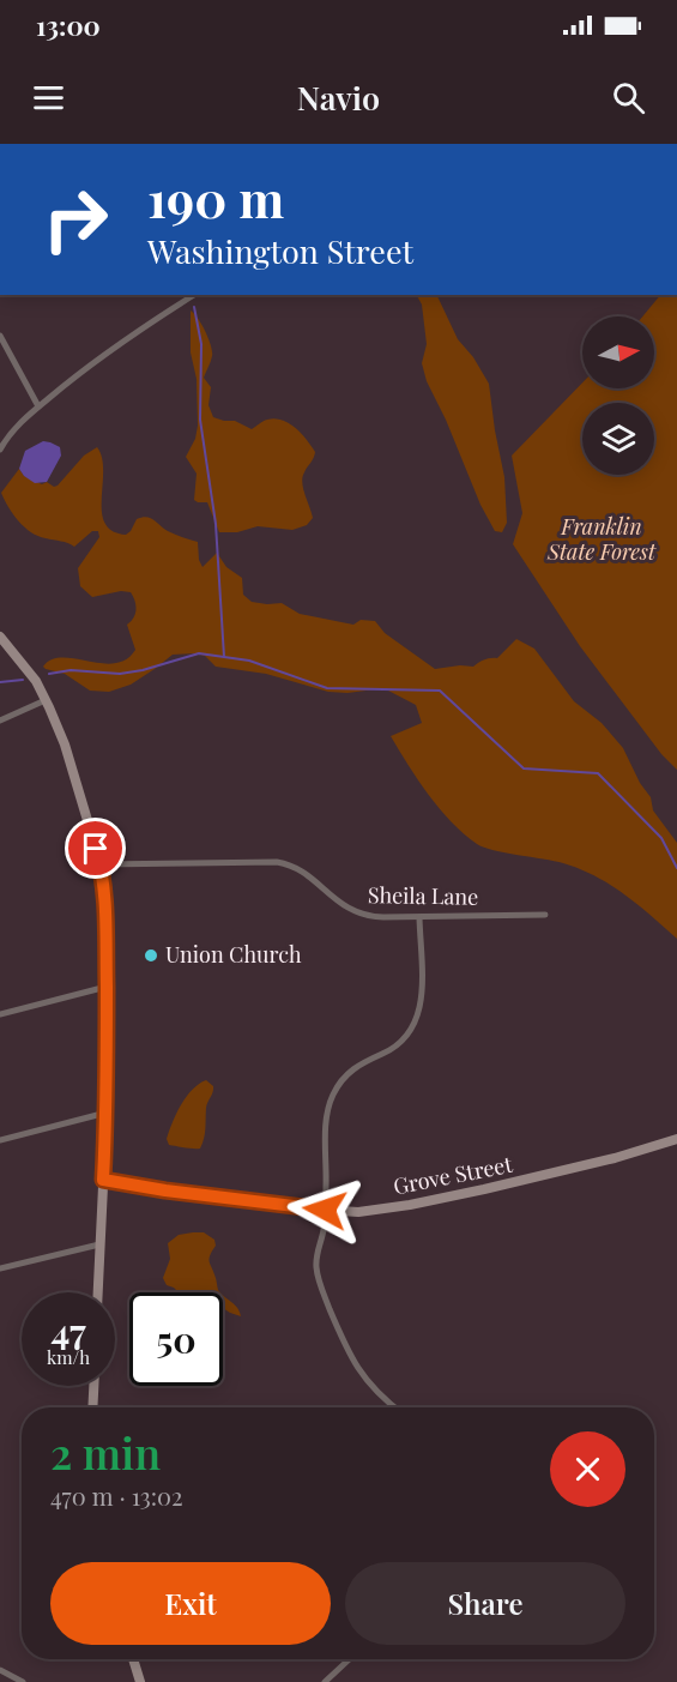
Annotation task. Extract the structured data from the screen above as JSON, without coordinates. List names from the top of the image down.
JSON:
{
  "streets": {
    "main road": ["Grove Street"],
    "street": ["Sheila Lane"]
  },
  "parks": ["Franklin State Forest"],
  "places": ["Union Church"],
  "north": "right",
  "page": {
    "status": "13:00",
    "header": "Navio",
    "turn": ["190 m", "Washington Street"],
    "speed": "47 km/h",
    "limit": "50",
    "heading": ["2 min", "470 m · 13:02"],
    "buttons": ["Exit", "Share"]
  }
}
